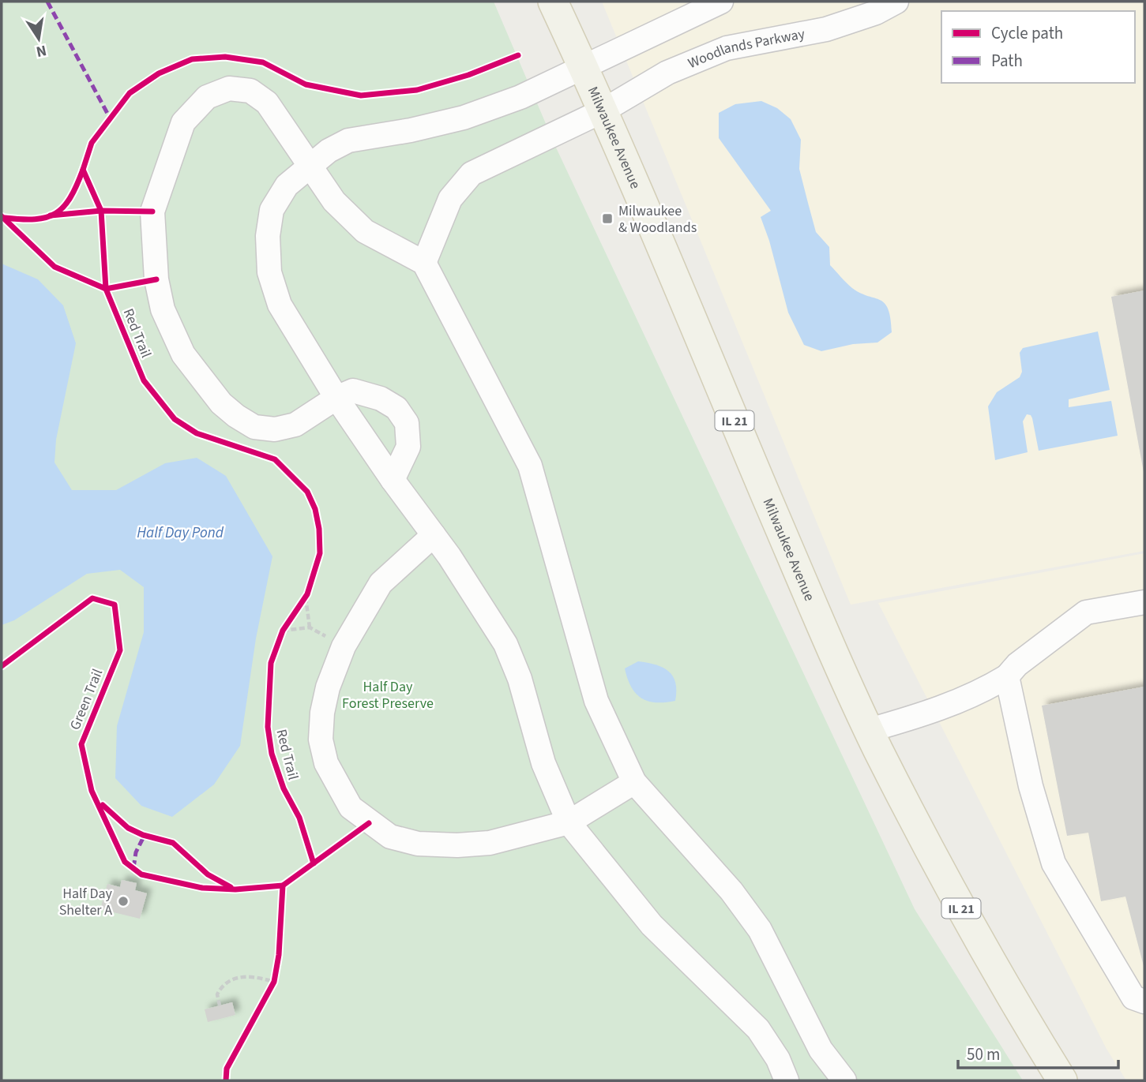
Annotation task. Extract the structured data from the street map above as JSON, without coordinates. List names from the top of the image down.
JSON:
{
  "streets": {
    "main road": ["Milwaukee Avenue", "IL 21"],
    "street": ["Woodlands Parkway"],
    "cycle path": ["Red Trail", "Green Trail"]
  },
  "crossings": [
    ["Woodlands Parkway", "Milwaukee Avenue"]
  ],
  "water": ["Half Day Pond"],
  "parks": ["Half Day Forest Preserve"],
  "places": {
    "transit": ["Milwaukee & Woodlands"],
    "other": ["Half Day Shelter A"]
  },
  "legend": ["Cycle path", "Path"],
  "scale_bar": "50 m",
  "north": "bottom"
}
